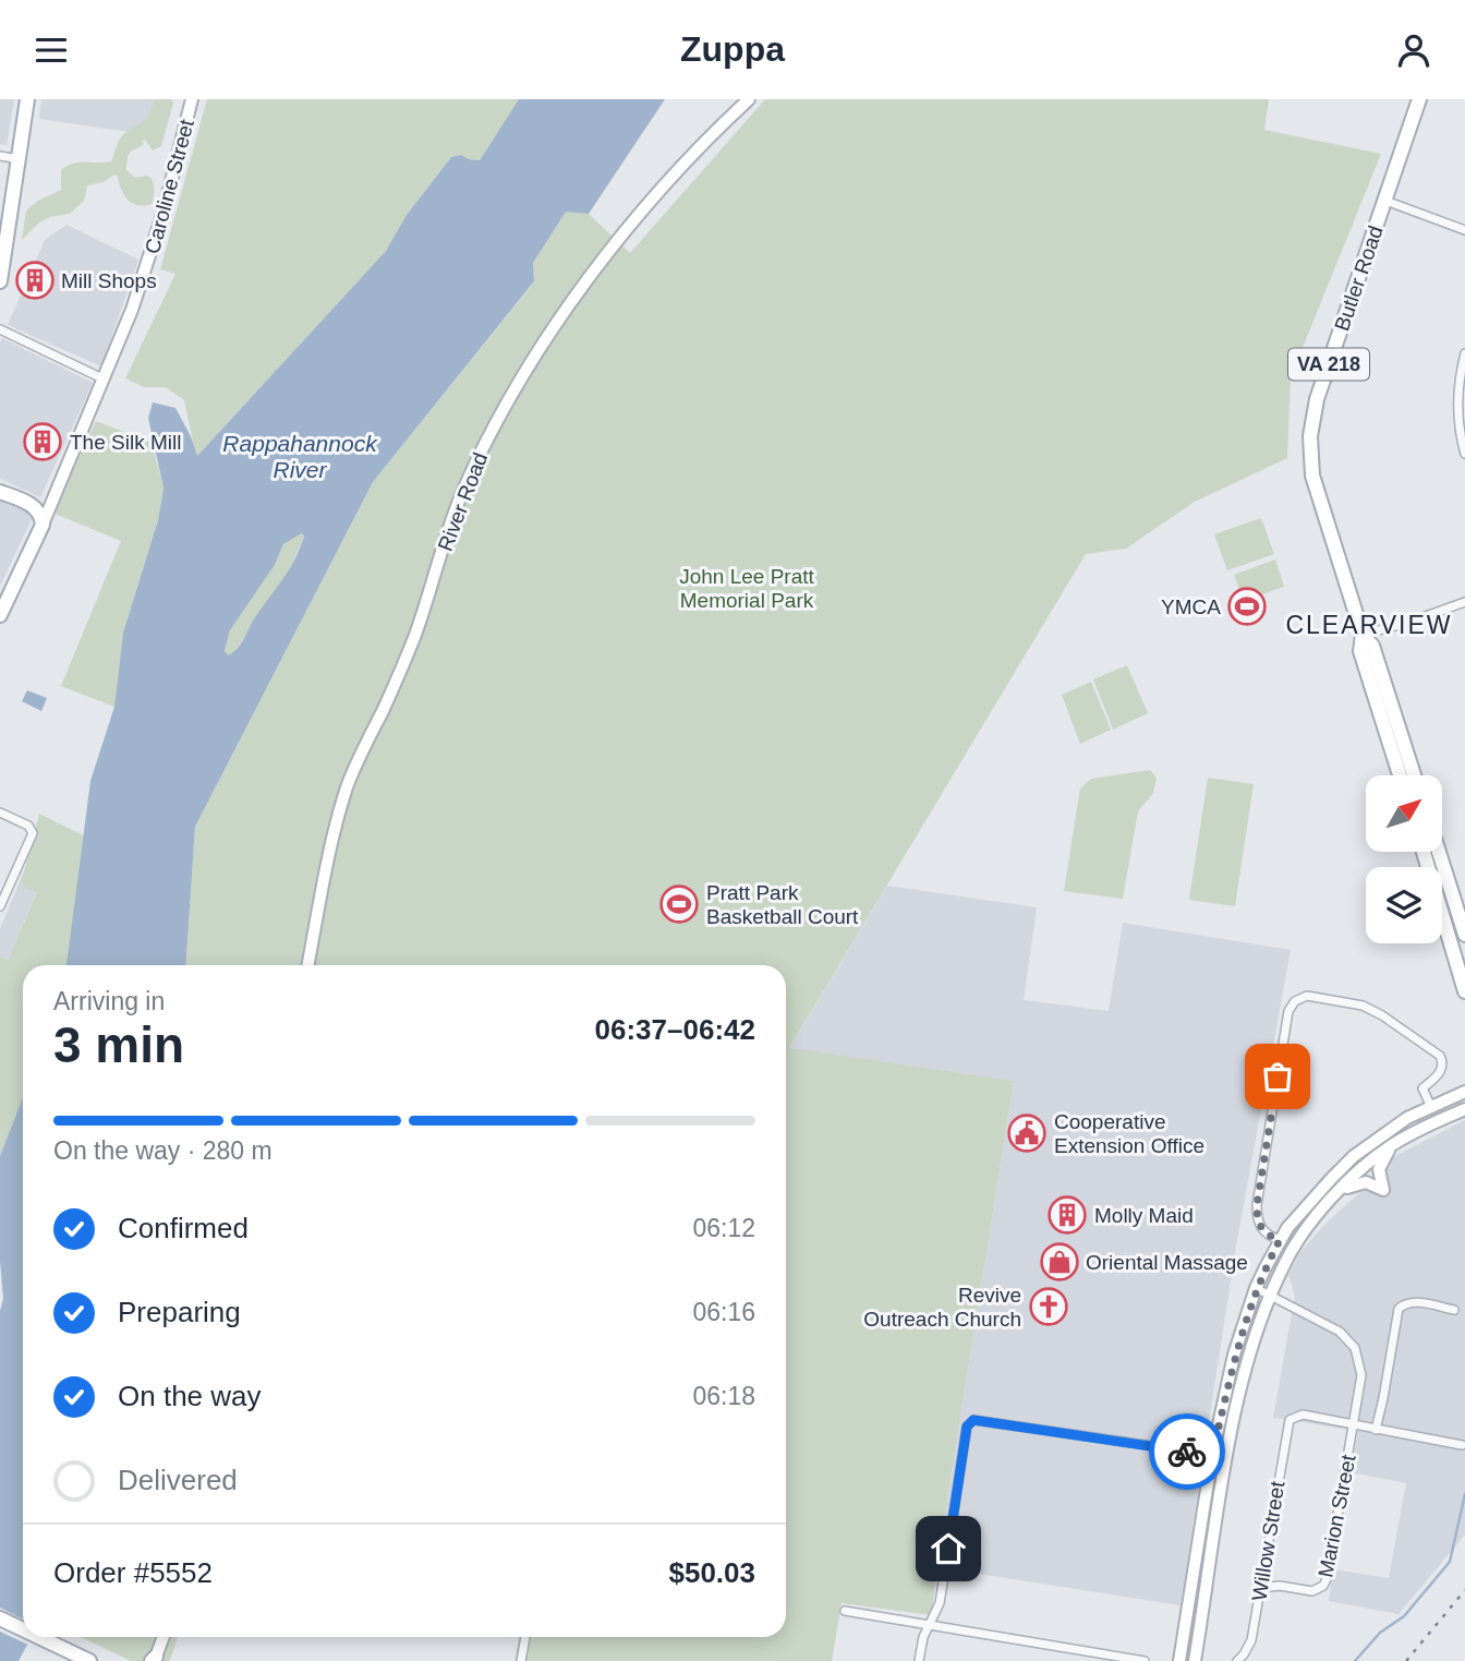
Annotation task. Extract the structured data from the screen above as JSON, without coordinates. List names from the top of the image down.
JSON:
{
  "streets": {
    "main road": ["Caroline Street", "Butler Road", "VA 218"],
    "street": ["River Road", "Marion Street", "Willow Street"]
  },
  "crossings": [
    ["Marion Street", "Willow Street"]
  ],
  "districts": ["CLEARVIEW"],
  "water": ["Rappahannock River"],
  "parks": ["John Lee Pratt Memorial Park"],
  "places": {
    "building": ["Mill Shops", "The Silk Mill", "Molly Maid"],
    "sports": ["YMCA", "Pratt Park Basketball Court"],
    "public building": ["Cooperative Extension Office"],
    "shop": ["Oriental Massage"],
    "church": ["Revive Outreach Church"]
  },
  "north": "top right",
  "page": {
    "header": "Zuppa",
    "heading": ["3 min", "Arriving in", "06:37–06:42"],
    "panel": ["Order #5552", "$50.03"],
    "bar": "On the way · 280 m",
    "list": [
      ["Confirmed", "06:12"],
      ["Preparing", "06:16"],
      ["On the way", "06:18"],
      "Delivered"
    ]
  }
}
